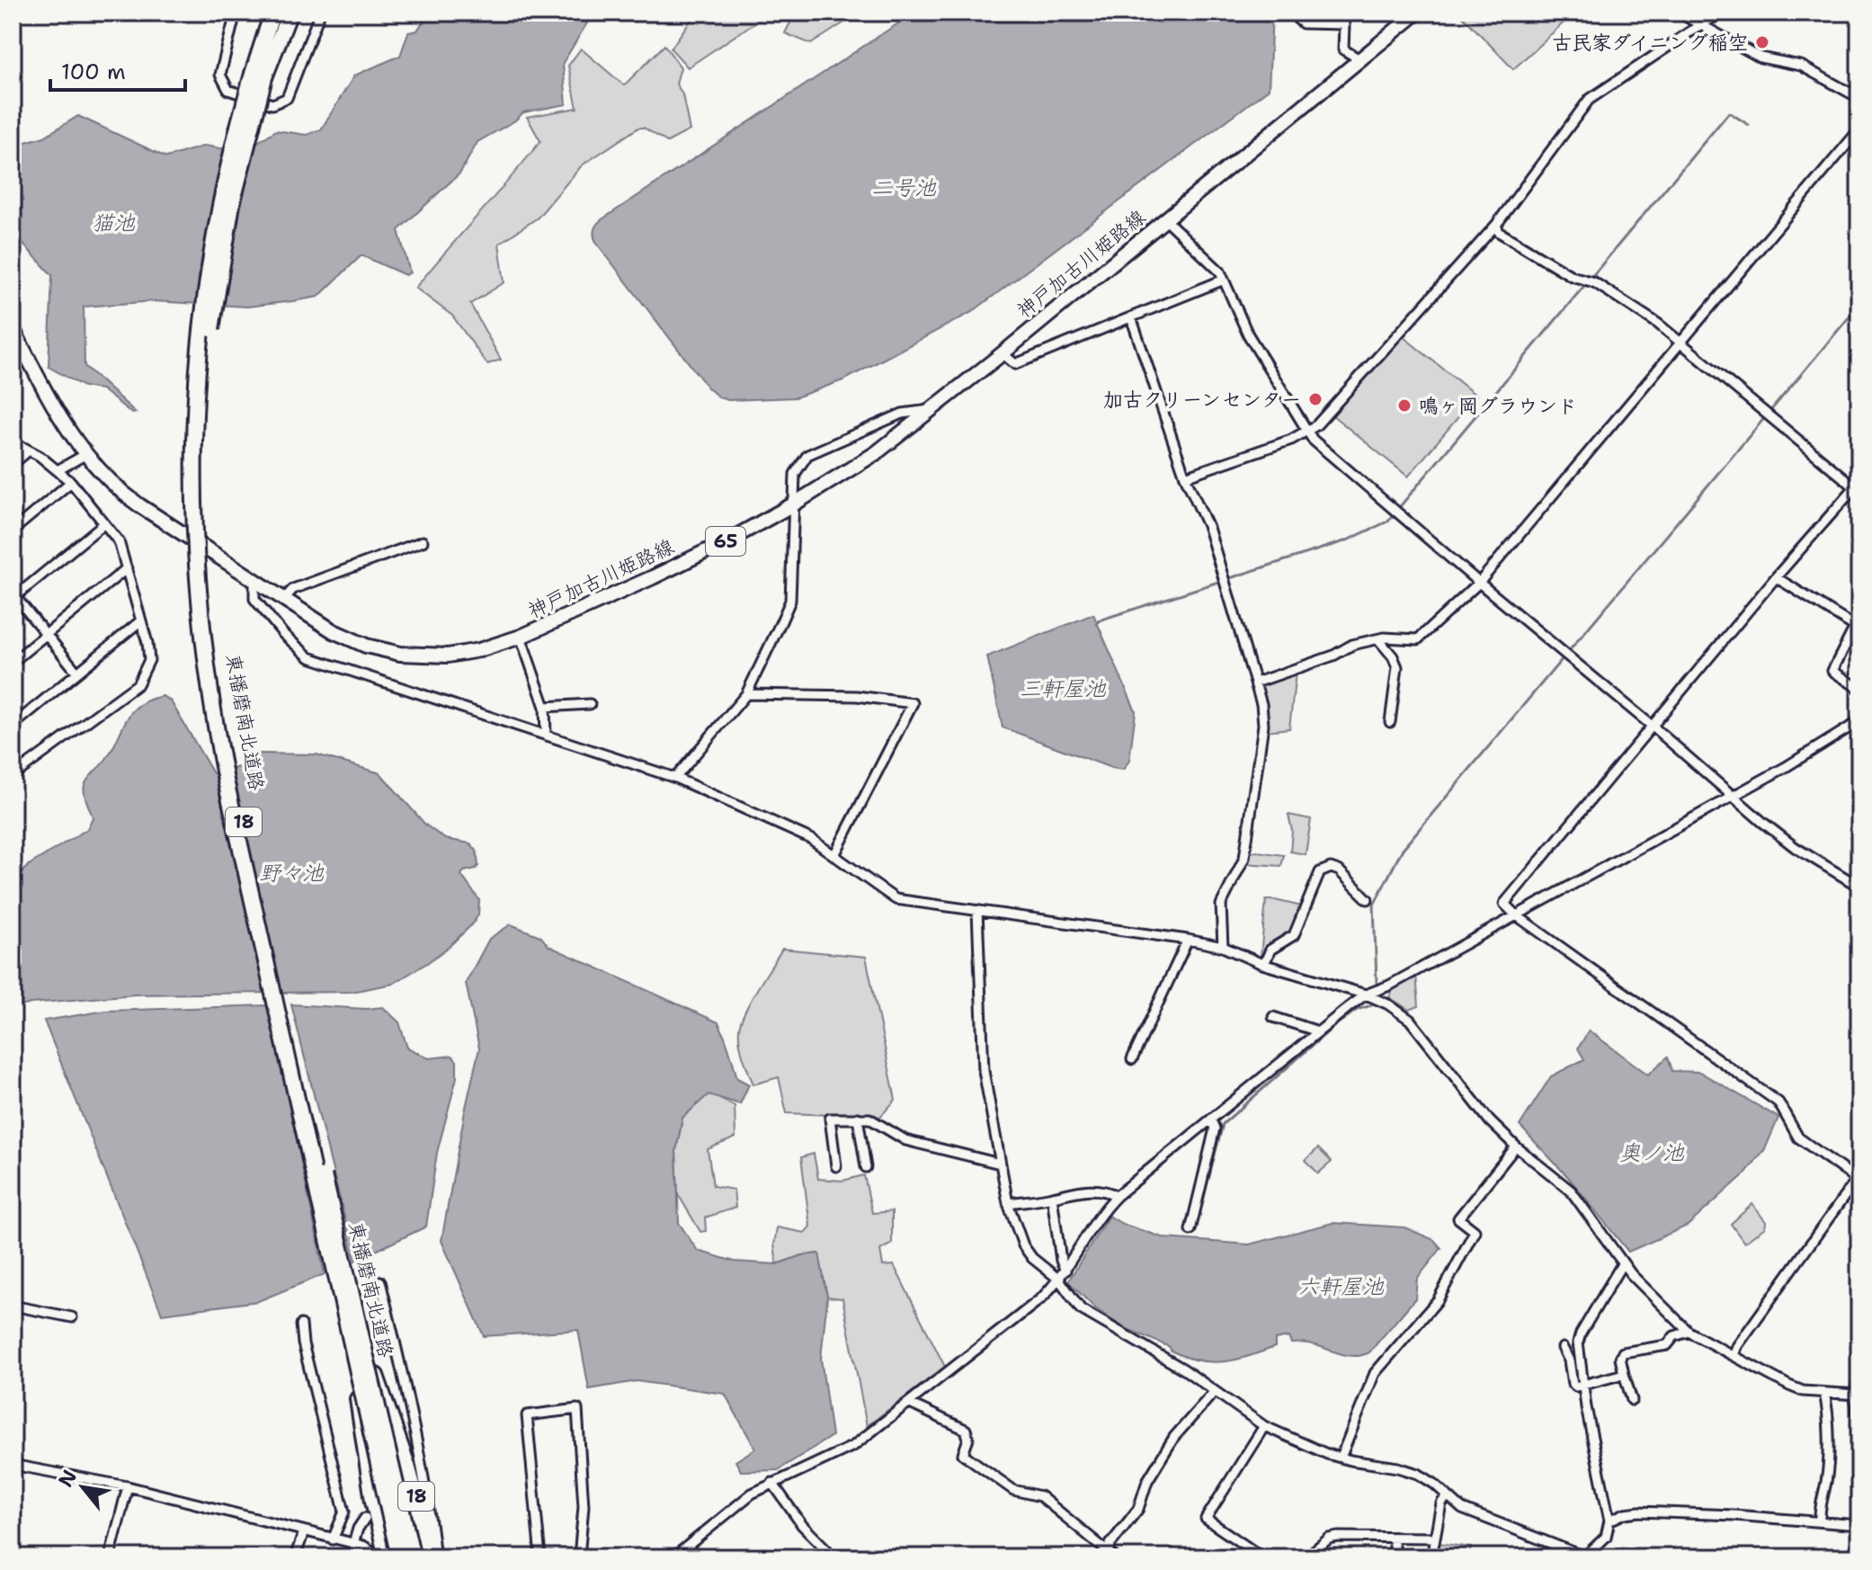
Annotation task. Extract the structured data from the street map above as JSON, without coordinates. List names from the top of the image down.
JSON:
{
  "streets": {
    "highway": ["東播磨南北道路", "18"],
    "main road": ["神戸加古川姫路線", "65"]
  },
  "crossings": [
    ["東播磨南北道路", "18"]
  ],
  "water": [
    "二号池",
    "猫池",
    "三軒屋池",
    "野々池",
    "奥ノ池",
    "六軒屋池"
  ],
  "places": ["古民家ダイニング稲空", "加古クリーンセンター", "鳴ヶ岡グラウンド"],
  "scale_bar": "100 m",
  "north": "top left"
}
